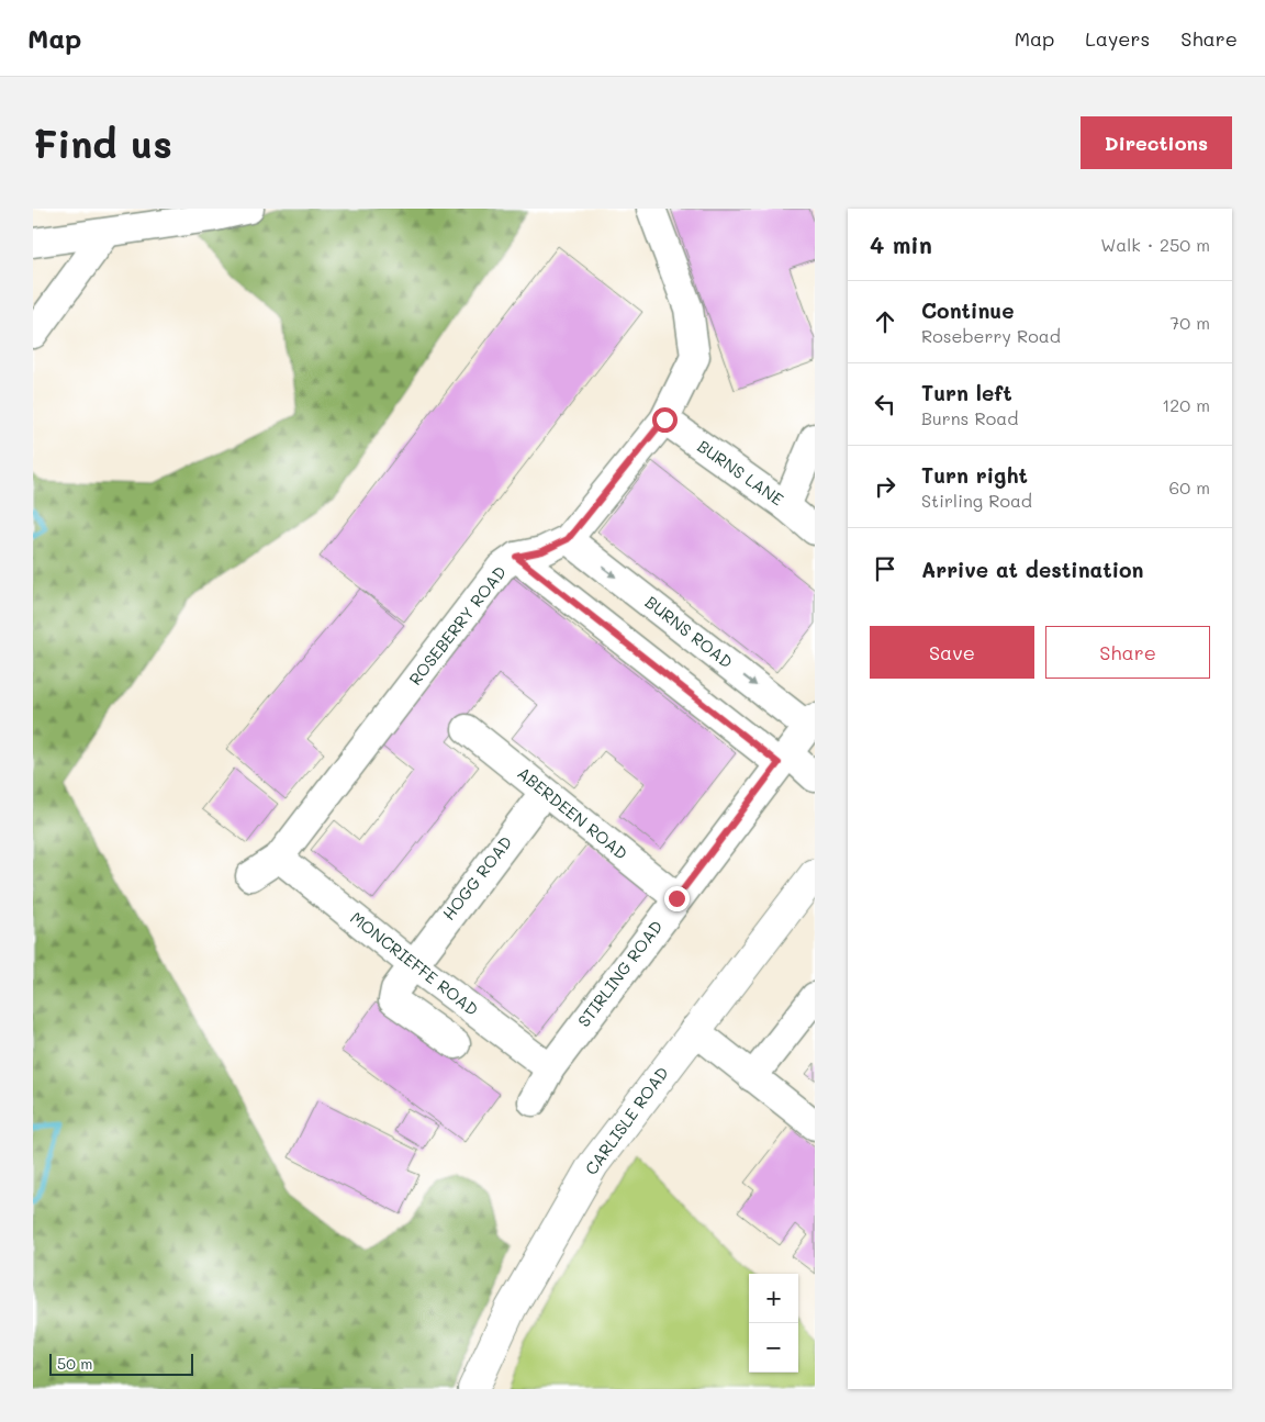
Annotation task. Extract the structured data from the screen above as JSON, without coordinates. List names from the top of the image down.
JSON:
{
  "streets": {
    "main road": ["CARLISLE ROAD"],
    "street": [
      "BURNS LANE",
      "ROSEBERRY ROAD",
      "BURNS ROAD",
      "ABERDEEN ROAD",
      "HOGG ROAD",
      "MONCRIEFFE ROAD",
      "STIRLING ROAD"
    ]
  },
  "crossings": [
    ["BURNS LANE", "ROSEBERRY ROAD"],
    ["ROSEBERRY ROAD", "BURNS ROAD"],
    ["ROSEBERRY ROAD", "MONCRIEFFE ROAD"],
    ["BURNS ROAD", "STIRLING ROAD"],
    ["ABERDEEN ROAD", "HOGG ROAD"],
    ["ABERDEEN ROAD", "STIRLING ROAD"],
    ["HOGG ROAD", "MONCRIEFFE ROAD"],
    ["MONCRIEFFE ROAD", "STIRLING ROAD"]
  ],
  "scale_bar": "50 m",
  "page": {
    "header": "Map",
    "nav": ["Map", "Layers", "Share"],
    "buttons": [
      "Directions",
      ["Save", "Share"]
    ],
    "title": "Find us",
    "heading": ["4 min", "Walk · 250 m"],
    "list": [
      ["Continue", "Roseberry Road", "70 m"],
      ["Turn left", "Burns Road", "120 m"],
      ["Turn right", "Stirling Road", "60 m"],
      "Arrive at destination"
    ],
    "map_buttons": ["+", "−"],
    "scale": "50 m"
  }
}
